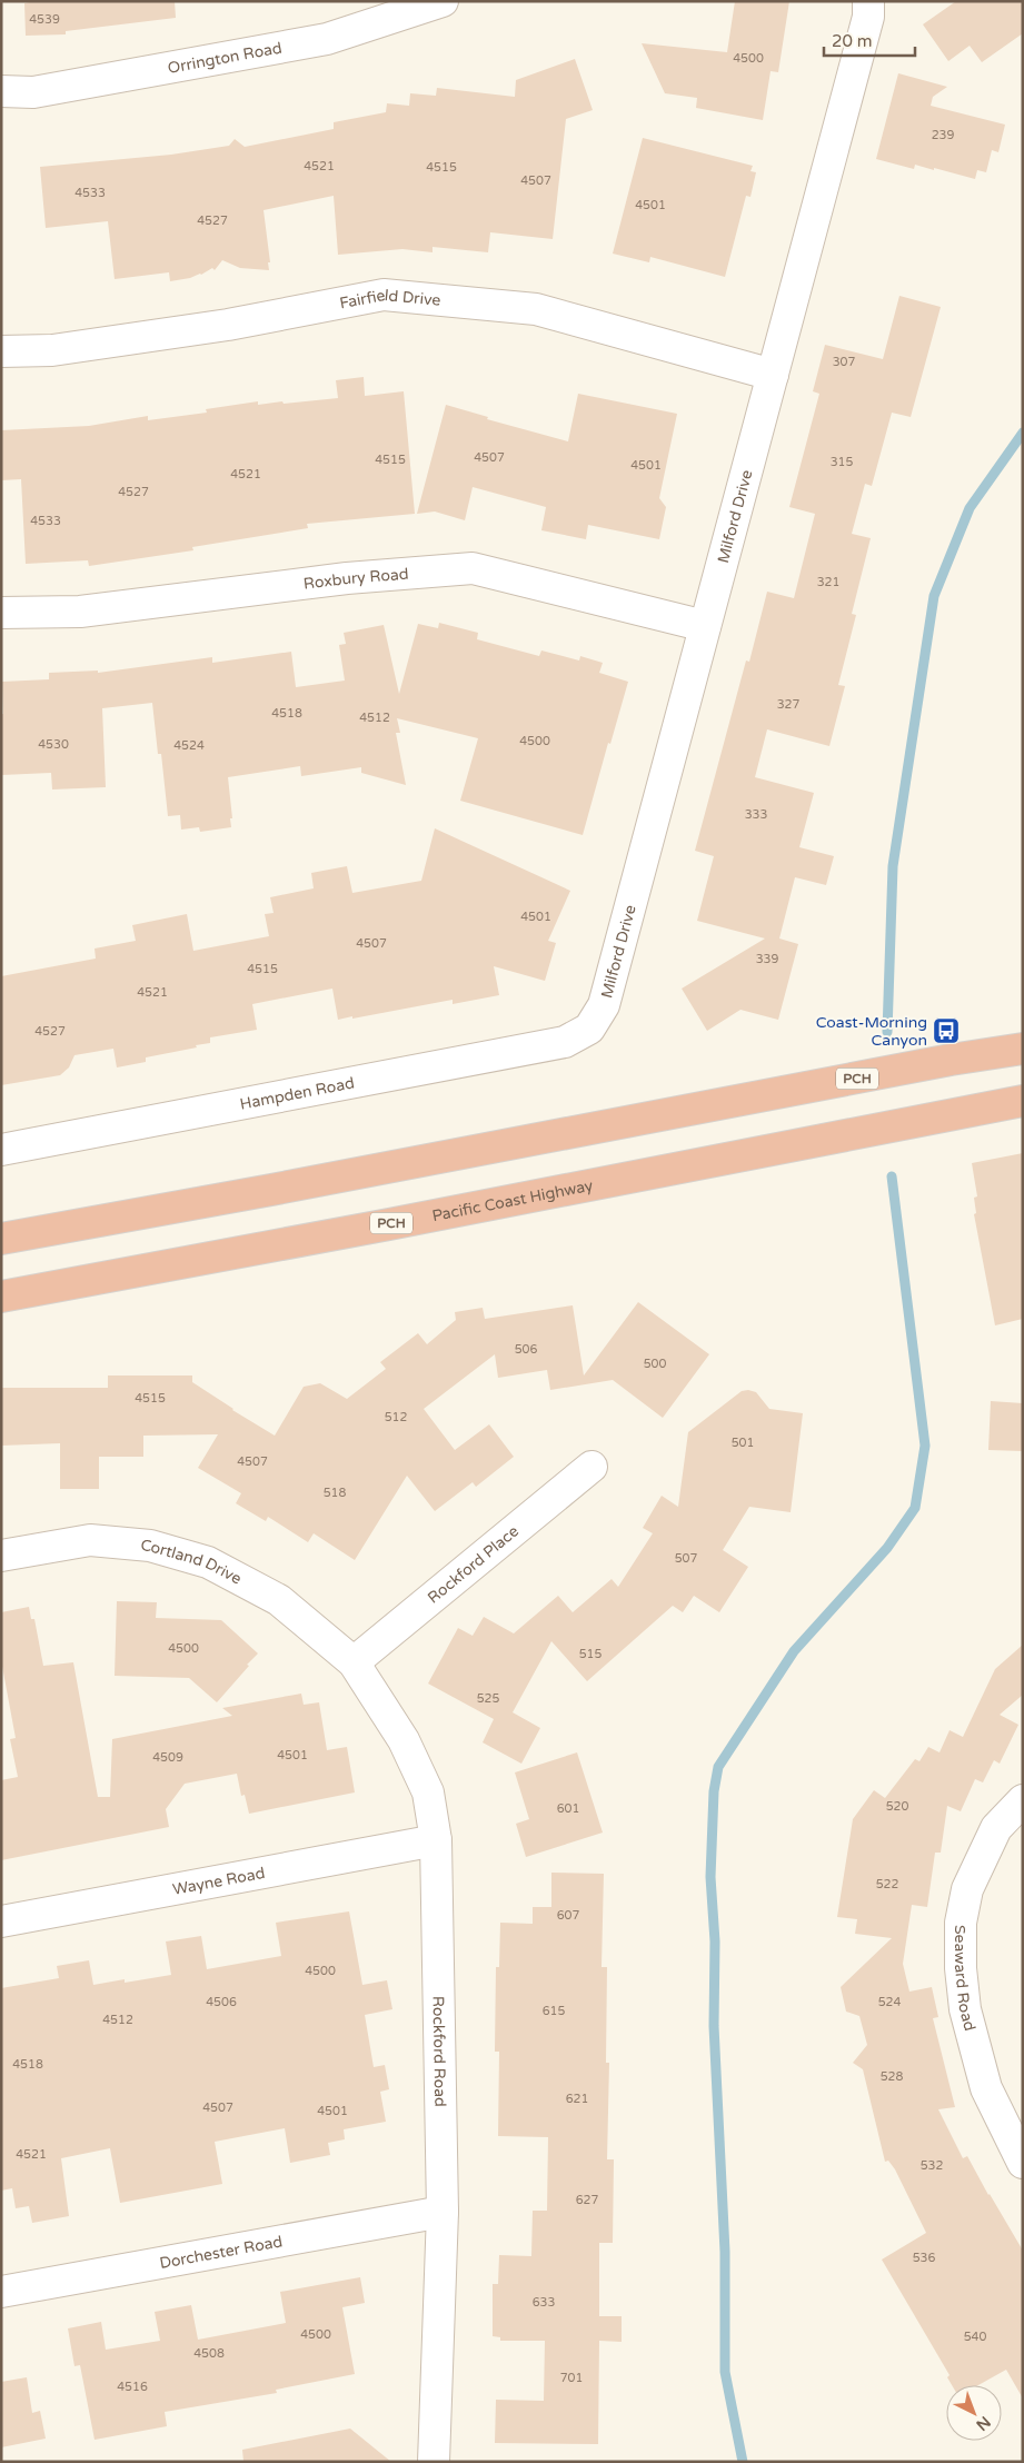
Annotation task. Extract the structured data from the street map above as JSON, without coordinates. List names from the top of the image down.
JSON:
{
  "streets": {
    "highway": ["PCH", "Pacific Coast Highway"],
    "street": [
      "Orrington Road",
      "Fairfield Drive",
      "Milford Drive",
      "Roxbury Road",
      "Hampden Road",
      "Cortland Drive",
      "Rockford Place",
      "Wayne Road",
      "Seaward Road",
      "Rockford Road",
      "Dorchester Road"
    ]
  },
  "crossings": [
    ["Fairfield Drive", "Milford Drive"],
    ["Milford Drive", "Roxbury Road"],
    ["Milford Drive", "Hampden Road"],
    ["Cortland Drive", "Rockford Place"],
    ["Cortland Drive", "Rockford Road"],
    ["Rockford Place", "Rockford Road"],
    ["Wayne Road", "Rockford Road"],
    ["Rockford Road", "Dorchester Road"]
  ],
  "places": {
    "bus stop": ["Coast-Morning Canyon"]
  },
  "house_numbers": [
    "4539",
    "4500",
    "239",
    "4521",
    "4515",
    "4507",
    "4533",
    "4501",
    "4527",
    "307",
    "4507",
    "4515",
    "315",
    "4501",
    "4521",
    "4527",
    "4533",
    "321",
    "327",
    "4518",
    "4512",
    "4500",
    "4530",
    "4524",
    "333",
    "4501",
    "4507",
    "339",
    "4515",
    "4521",
    "4527",
    "506",
    "500",
    "4515",
    "512",
    "501",
    "4507",
    "518",
    "507",
    "4500",
    "515",
    "525",
    "4501",
    "4509",
    "520",
    "601",
    "522",
    "607",
    "4500",
    "4506",
    "524",
    "615",
    "4512",
    "4518",
    "528",
    "621",
    "4507",
    "4501",
    "4521",
    "532",
    "627",
    "536",
    "633",
    "4500",
    "540",
    "4508",
    "701",
    "4516"
  ],
  "scale_bar": "20 m",
  "north": "bottom right"
}
